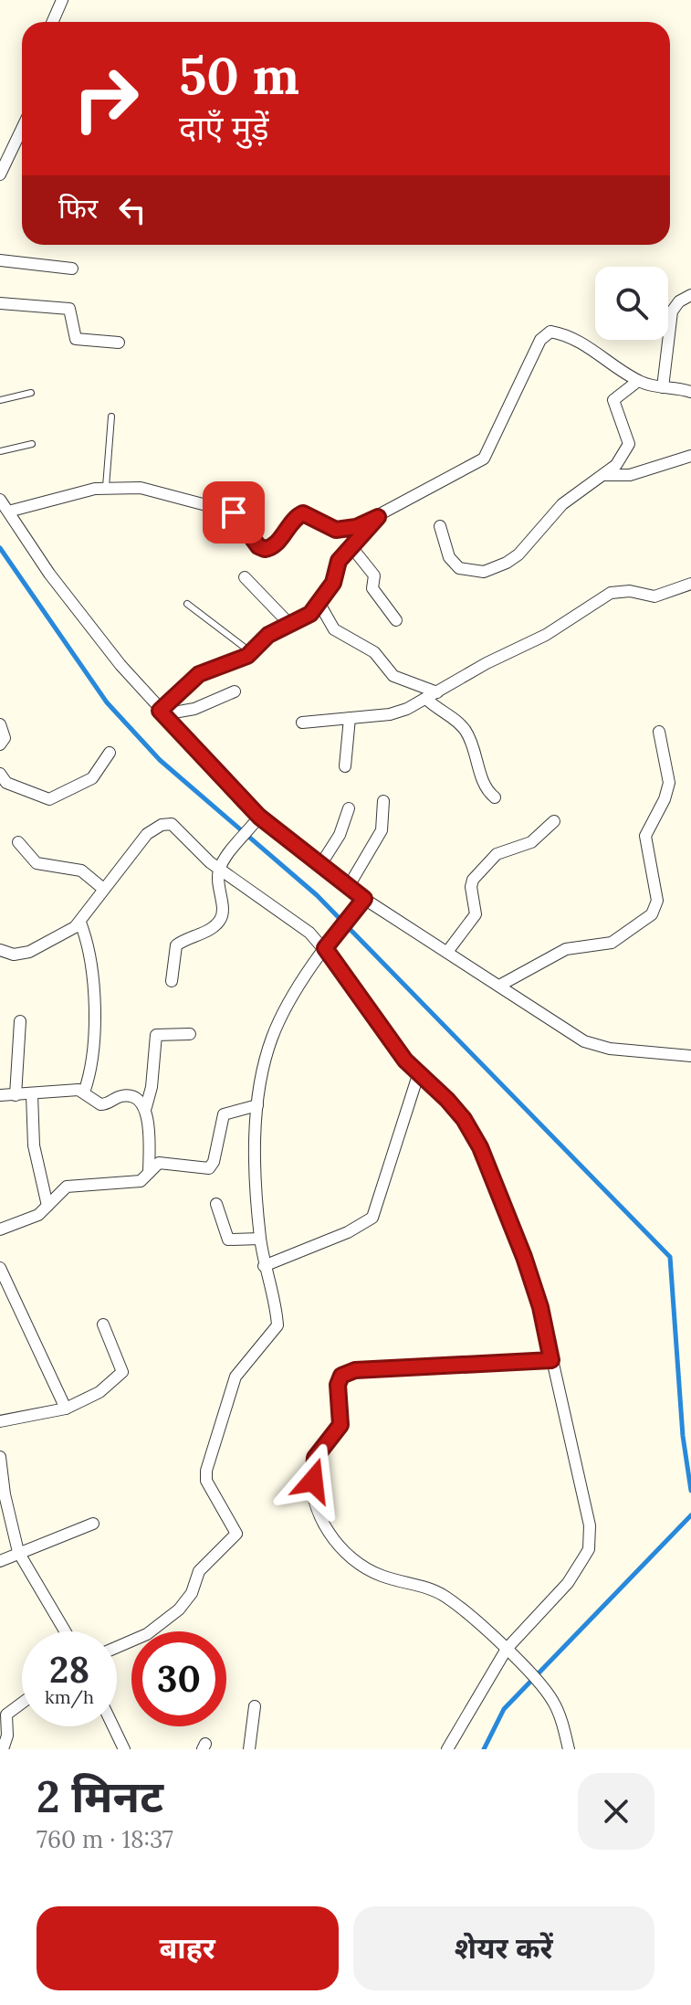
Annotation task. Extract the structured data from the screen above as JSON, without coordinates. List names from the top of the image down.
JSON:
{
  "page": {
    "turn": ["50 m", "दाएँ मुड़ें"],
    "then": "फिर",
    "speed": "28 km/h",
    "limit": "30",
    "heading": ["2 मिनट", "760 m · 18:37"],
    "buttons": ["बाहर", "शेयर करें"]
  }
}
